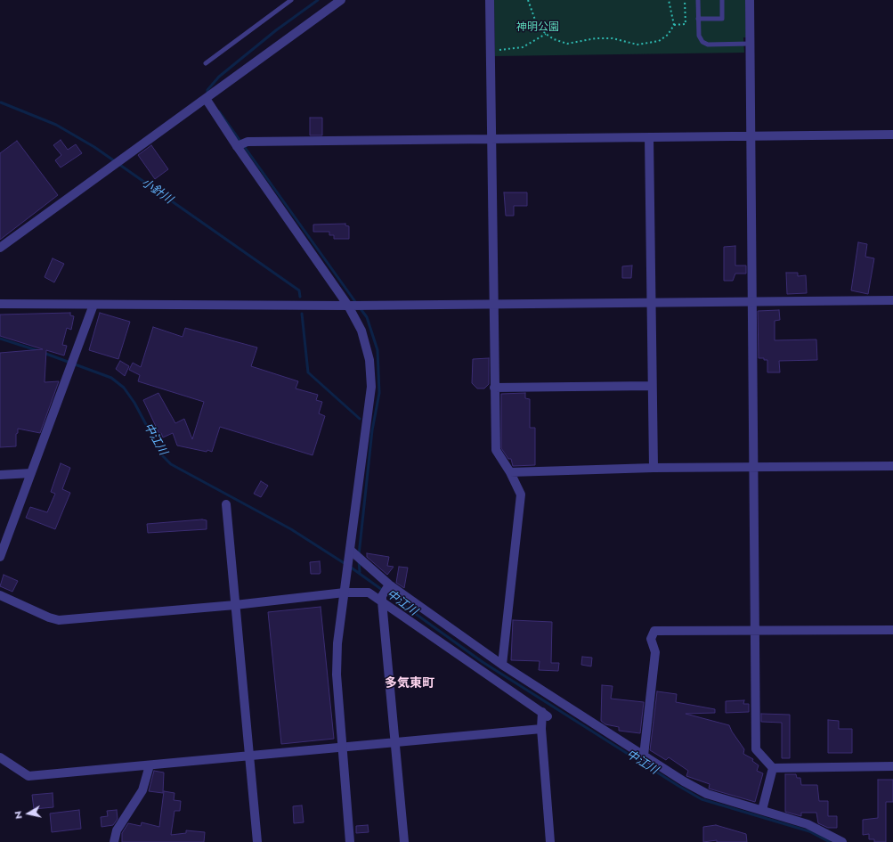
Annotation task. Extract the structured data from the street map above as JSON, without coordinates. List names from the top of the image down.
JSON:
{
  "districts": ["多気東町"],
  "water": ["小針川", "中江川"],
  "parks": ["神明公園"],
  "north": "left"
}
